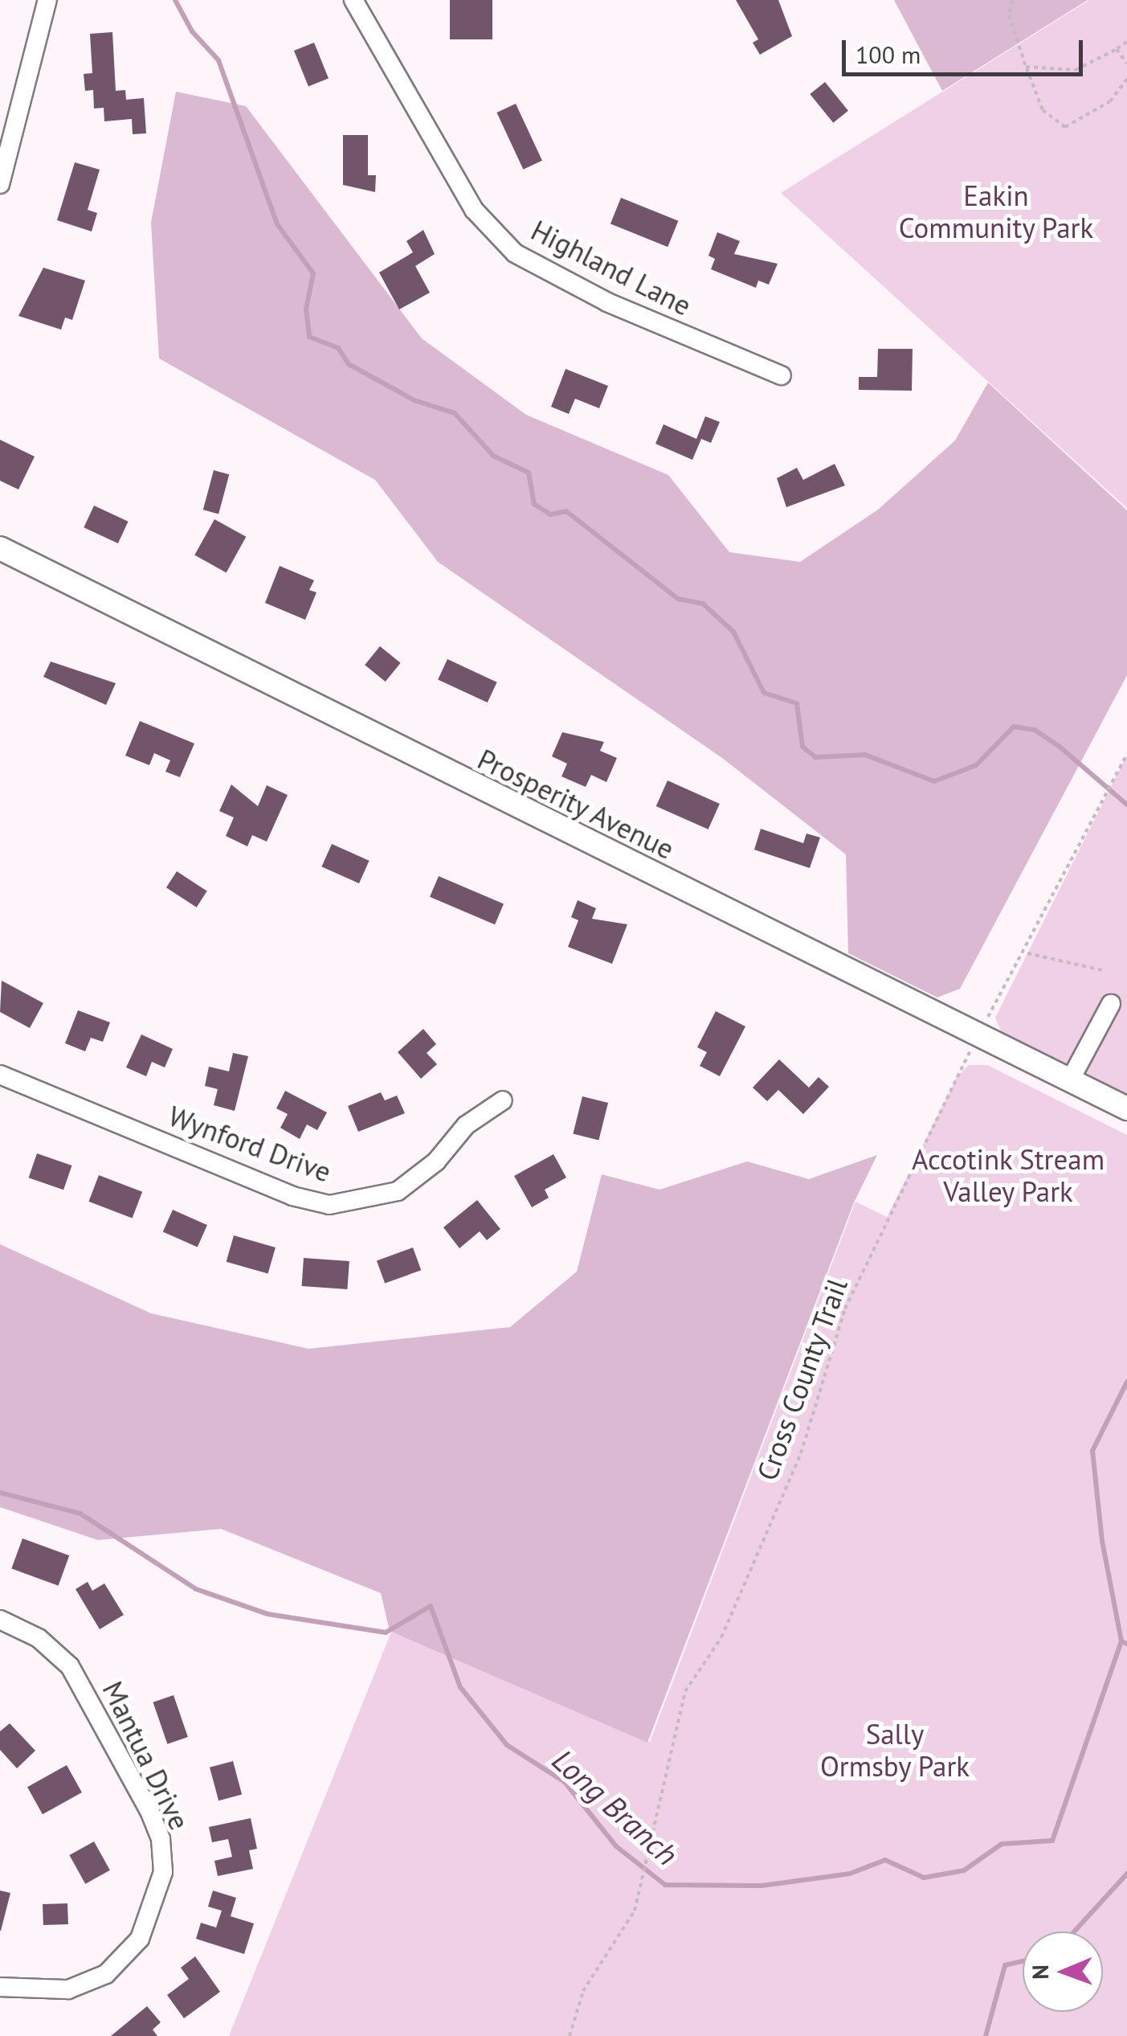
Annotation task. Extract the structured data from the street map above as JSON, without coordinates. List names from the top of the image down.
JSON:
{
  "streets": {
    "main road": ["Prosperity Avenue"],
    "street": ["Highland Lane", "Wynford Drive", "Mantua Drive"],
    "path": ["Cross County Trail"]
  },
  "crossings": [
    ["Prosperity Avenue", "Cross County Trail"]
  ],
  "water": ["Long Branch"],
  "parks": ["Eakin Community Park", "Accotink Stream Valley Park", "Sally Ormsby Park"],
  "scale_bar": "100 m",
  "north": "left"
}
